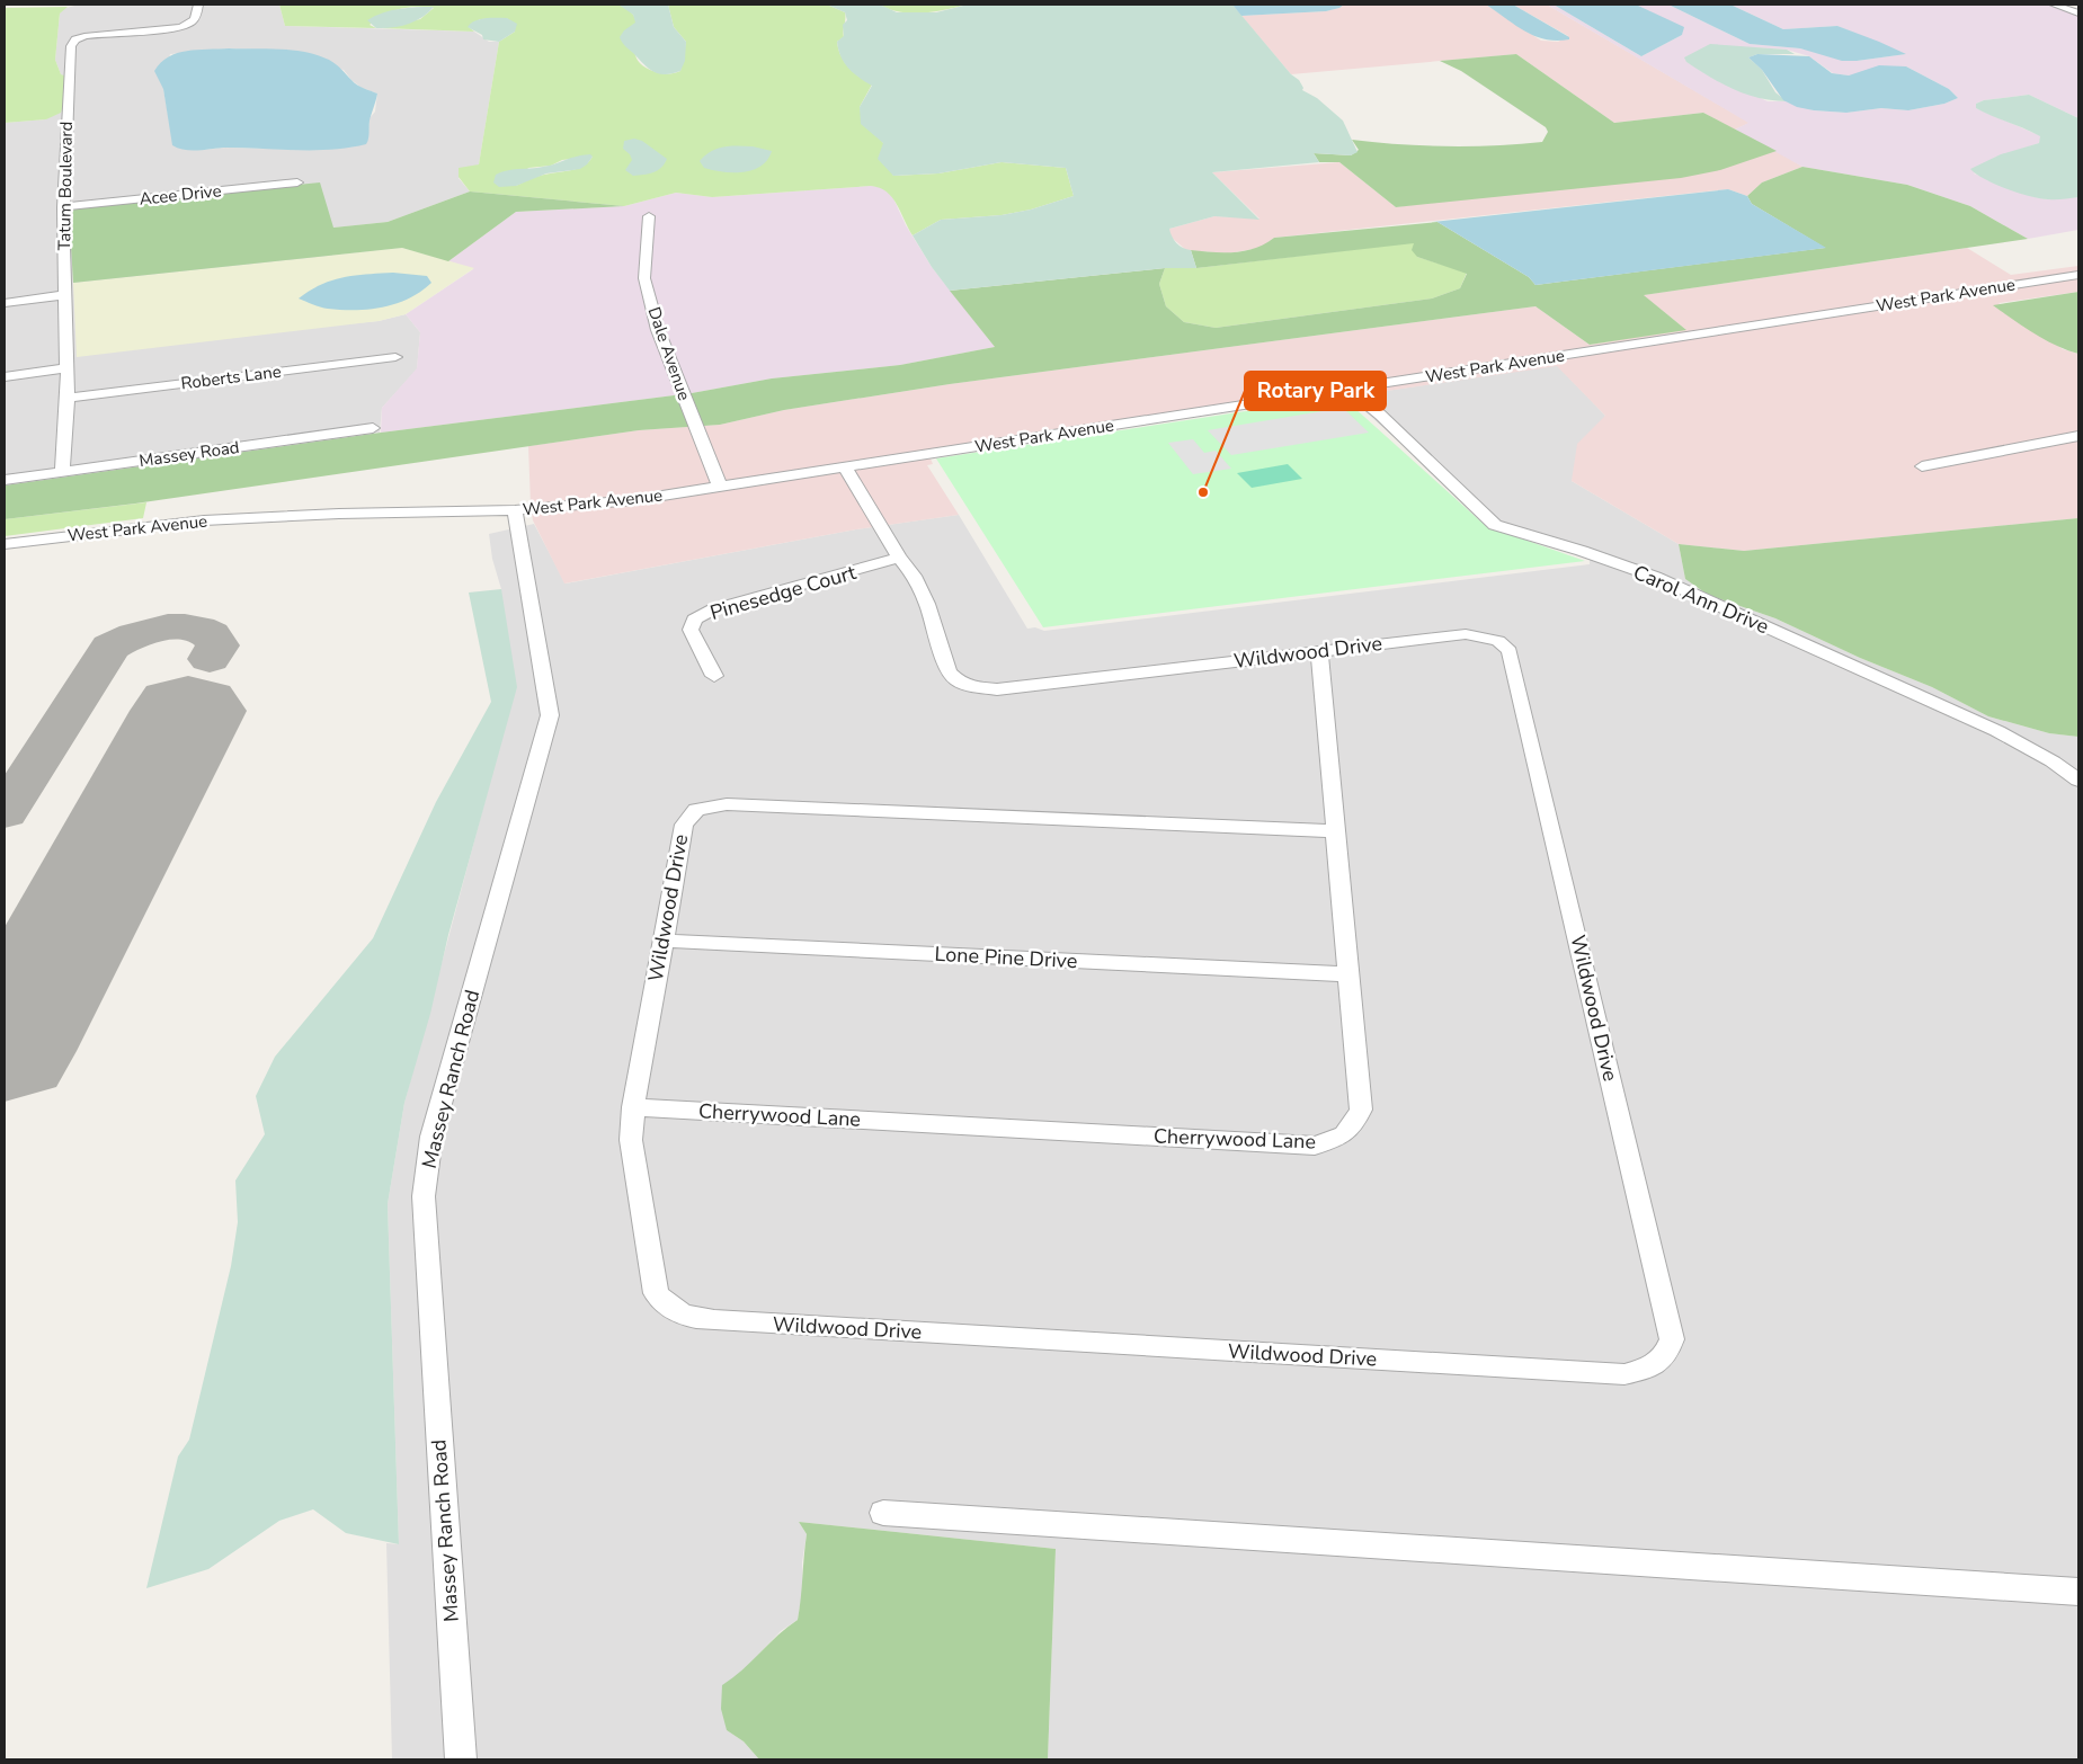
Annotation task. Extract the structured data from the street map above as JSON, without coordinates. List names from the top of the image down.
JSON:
{
  "streets": {
    "street": [
      "Tatum Boulevard",
      "Acee Drive",
      "West Park Avenue",
      "Dale Avenue",
      "Roberts Lane",
      "Massey Road",
      "Pinesedge Court",
      "Carol Ann Drive",
      "Wildwood Drive",
      "Lone Pine Drive",
      "Massey Ranch Road",
      "Cherrywood Lane"
    ]
  },
  "crossings": [
    ["Tatum Boulevard", "Acee Drive"],
    ["Tatum Boulevard", "Roberts Lane"],
    ["Tatum Boulevard", "Massey Road"],
    ["West Park Avenue", "Dale Avenue"],
    ["West Park Avenue", "Carol Ann Drive"],
    ["West Park Avenue", "Wildwood Drive"],
    ["West Park Avenue", "Massey Ranch Road"],
    ["Pinesedge Court", "Wildwood Drive"],
    ["Wildwood Drive", "Lone Pine Drive"],
    ["Wildwood Drive", "Cherrywood Lane"],
    ["Lone Pine Drive", "Cherrywood Lane"]
  ],
  "places": ["Rotary Park"]
}
